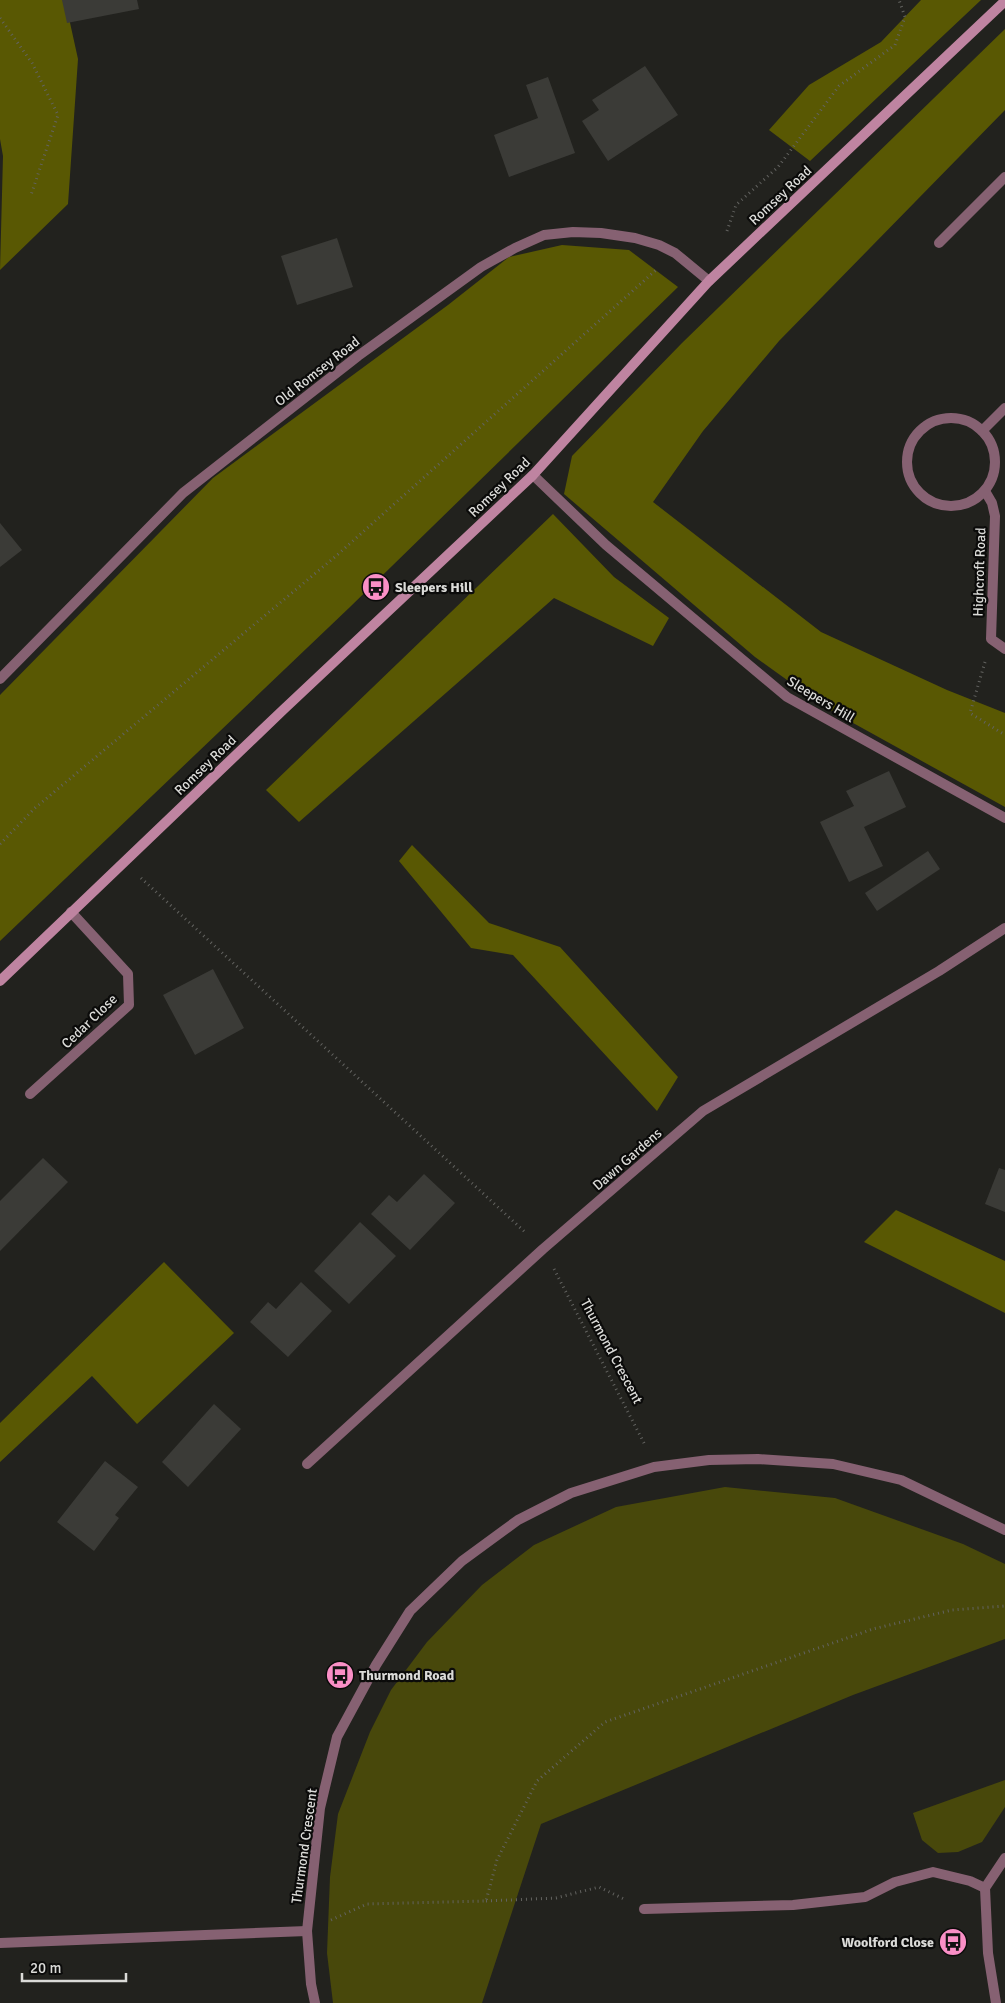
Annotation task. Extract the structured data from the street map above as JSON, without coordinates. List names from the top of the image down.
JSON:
{
  "streets": {
    "main road": ["Romsey Road"],
    "street": [
      "Old Romsey Road",
      "Highcroft Road",
      "Sleepers Hill",
      "Cedar Close",
      "Dawn Gardens",
      "Thurmond Crescent"
    ]
  },
  "crossings": [
    ["Romsey Road", "Old Romsey Road"],
    ["Romsey Road", "Sleepers Hill"],
    ["Romsey Road", "Cedar Close"],
    ["Romsey Road", "Thurmond Crescent"],
    ["Dawn Gardens", "Thurmond Crescent"]
  ],
  "places": {
    "bus stop": ["Sleepers Hill", "Thurmond Road", "Woolford Close"]
  },
  "scale_bar": "20 m"
}
